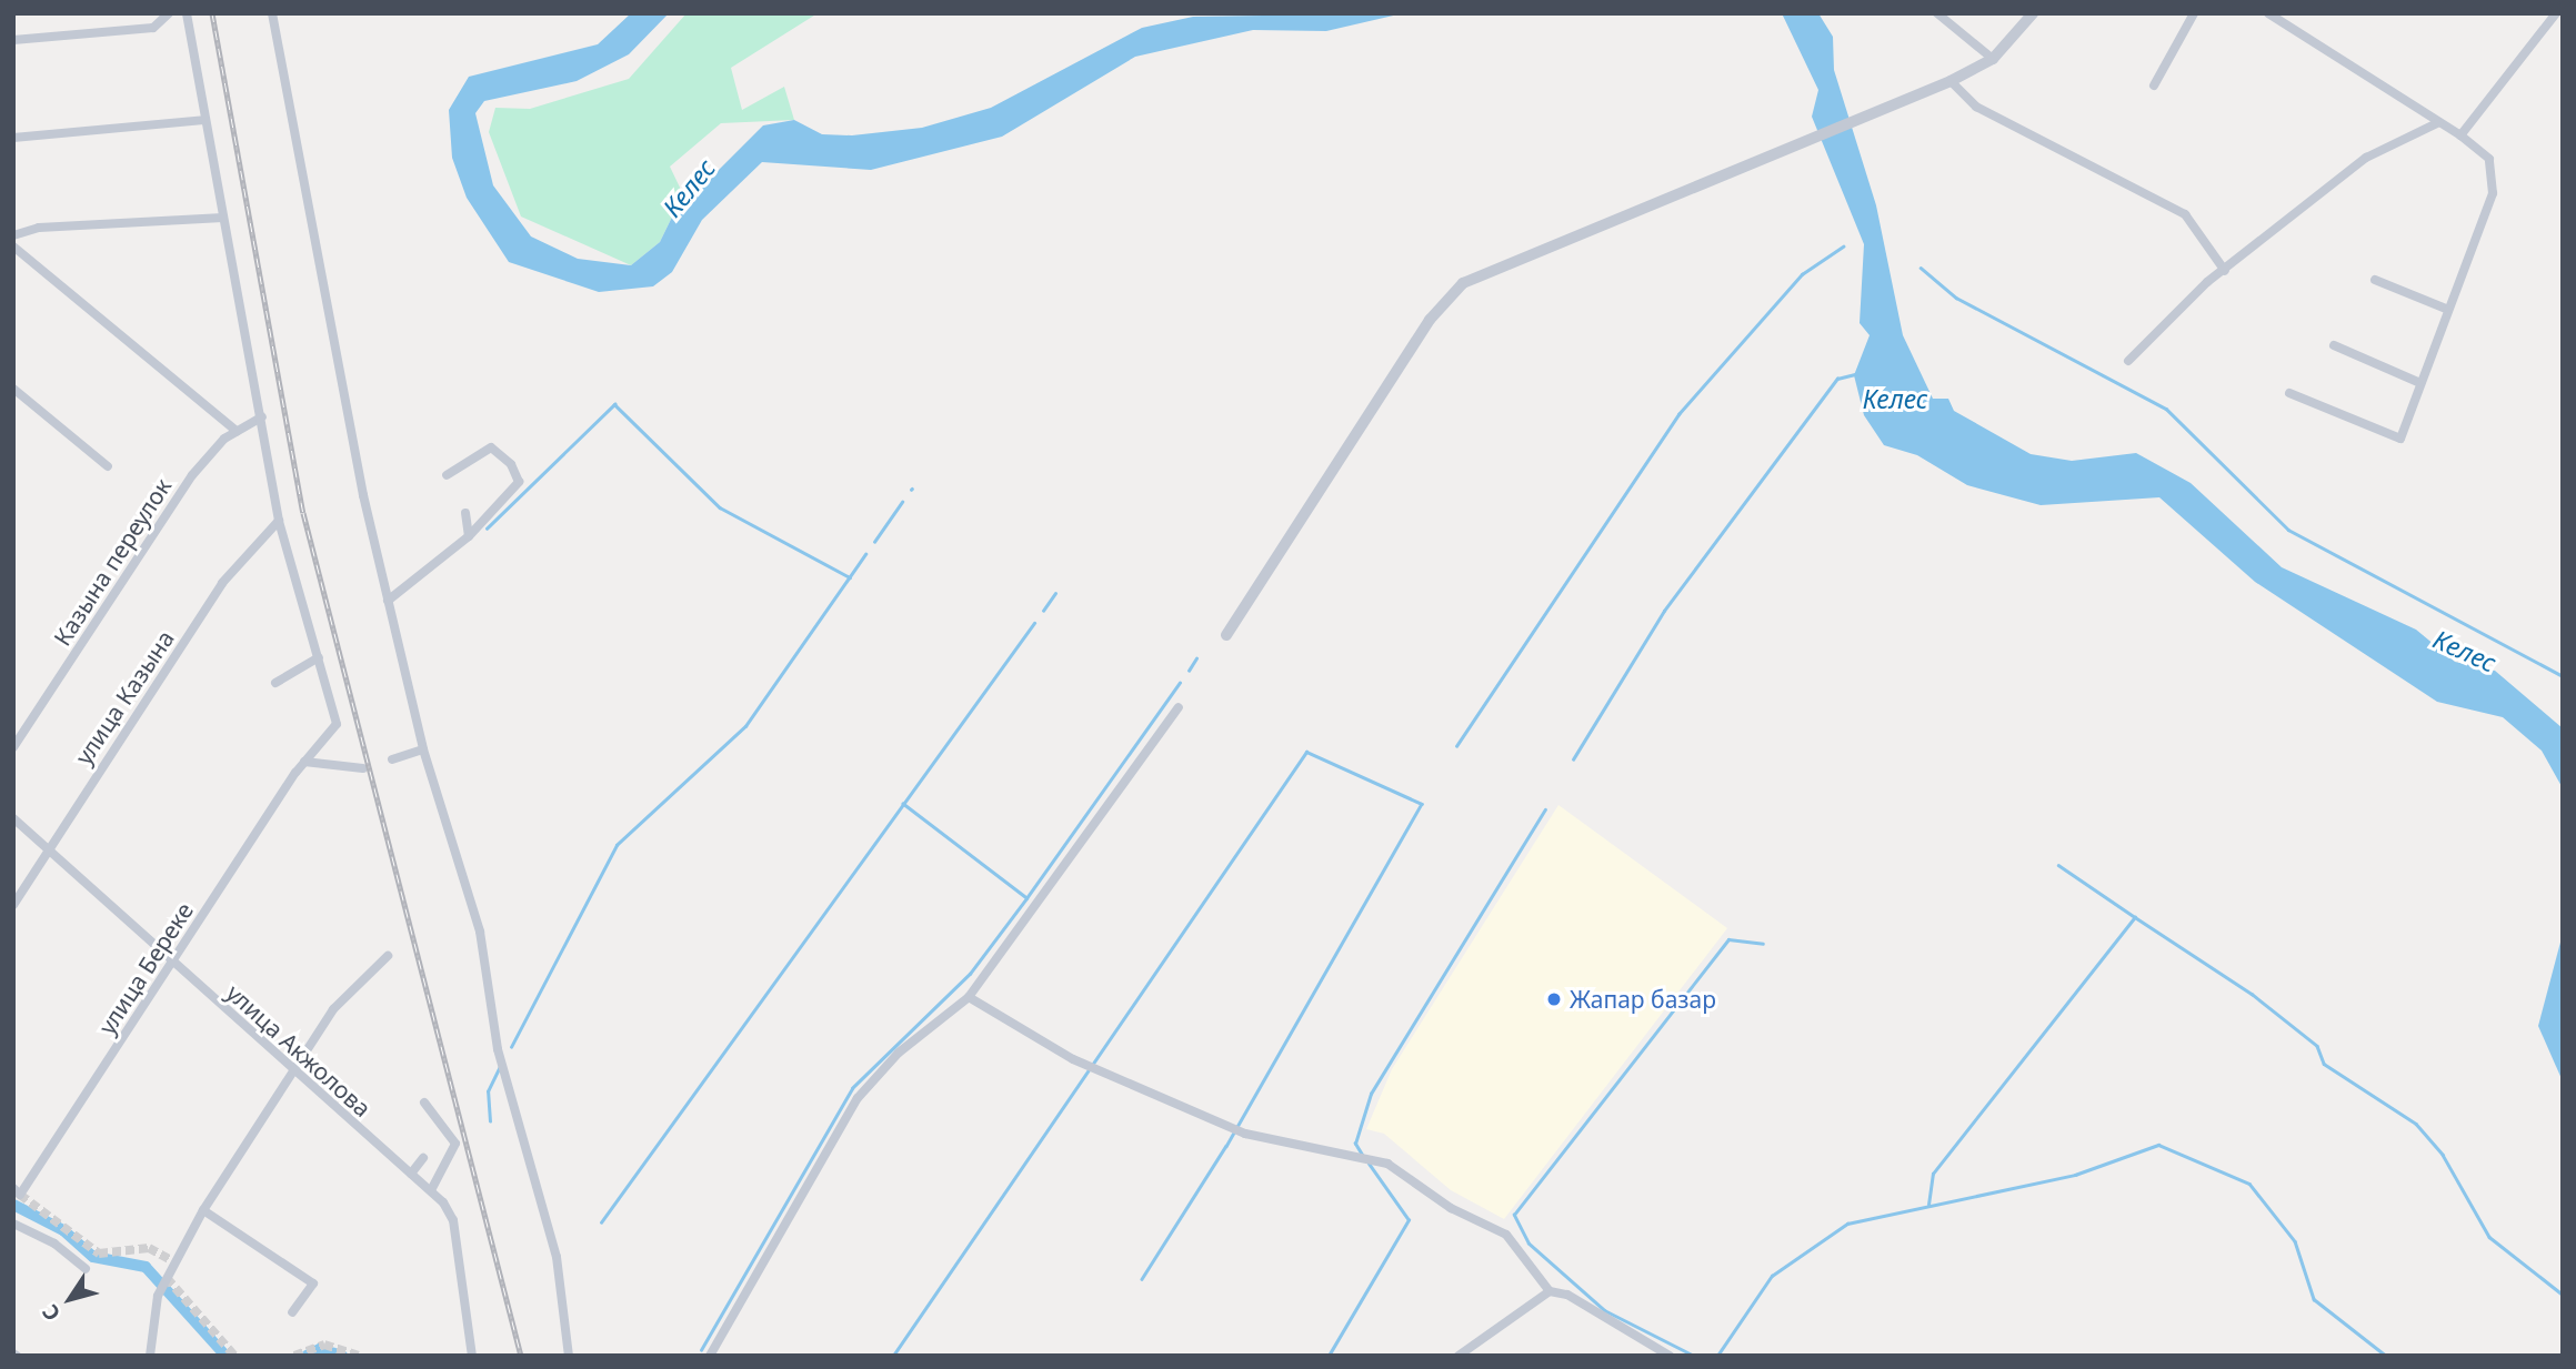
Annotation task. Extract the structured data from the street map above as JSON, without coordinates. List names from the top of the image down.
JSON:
{
  "streets": {
    "street": [
      "Казына переулок",
      "улица Казына",
      "улица Береке",
      "улица Акжолова"
    ]
  },
  "crossings": [
    ["улица Казына", "улица Акжолова"],
    ["улица Береке", "улица Акжолова"]
  ],
  "water": ["Келес"],
  "places": ["Жапар базар"],
  "north": "bottom left"
}
